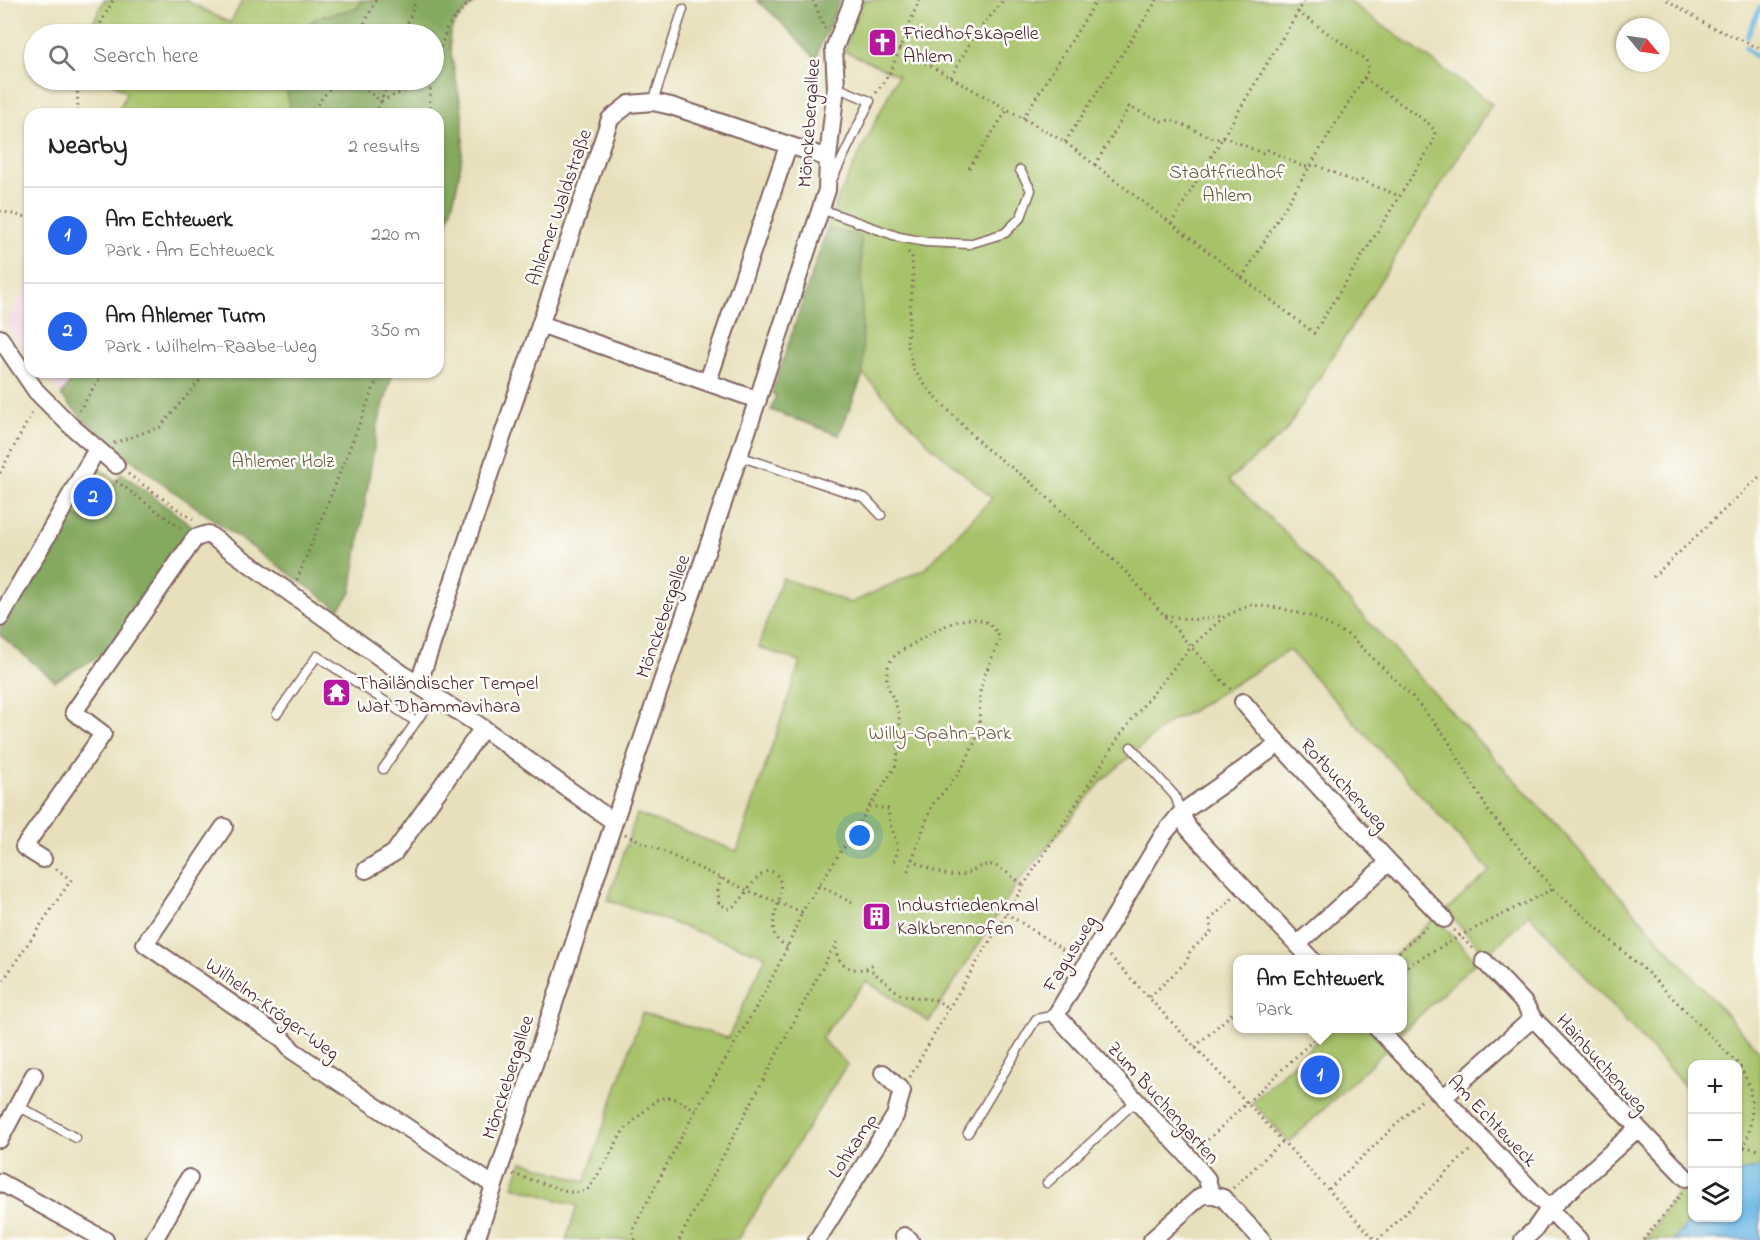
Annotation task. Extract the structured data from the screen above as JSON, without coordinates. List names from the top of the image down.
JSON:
{
  "streets": {
    "street": [
      "Mönckebergallee",
      "Ahlemer Waldstraße",
      "Rotbuchenweg",
      "Fagusweg",
      "Wilhelm-Kröger-Weg",
      "Hainbuchenweg",
      "Zum Buchengarten",
      "Am Echteweck",
      "Lohkamp"
    ]
  },
  "crossings": [
    ["Mönckebergallee", "Ahlemer Waldstraße"],
    ["Mönckebergallee", "Wilhelm-Kröger-Weg"],
    ["Rotbuchenweg", "Fagusweg"],
    ["Fagusweg", "Zum Buchengarten"],
    ["Hainbuchenweg", "Am Echteweck"]
  ],
  "parks": ["Stadtfriedhof Ahlem", "Ahlemer Holz", "Willy-Spahn-Park"],
  "places": {
    "church": ["Friedhofskapelle Ahlem"],
    "temple": ["Thailändischer Tempel Wat Dhammavihara"],
    "building": ["Industriedenkmal Kalkbrennofen"]
  },
  "north": "bottom right",
  "page": {
    "search": "Search here",
    "heading": ["Nearby", "2 results"],
    "list": [
      {
        "mark": "1",
        "name": "Am Echtewerk",
        "note": "Park · Am Echteweck",
        "value": "220 m"
      },
      {
        "mark": "2",
        "name": "Am Ahlemer Turm",
        "note": "Park · Wilhelm-Raabe-Weg",
        "value": "350 m"
      }
    ],
    "pins": ["2", "1"],
    "popup": ["Am Echtewerk", "Park"],
    "map_buttons": ["+", "−"]
  }
}
